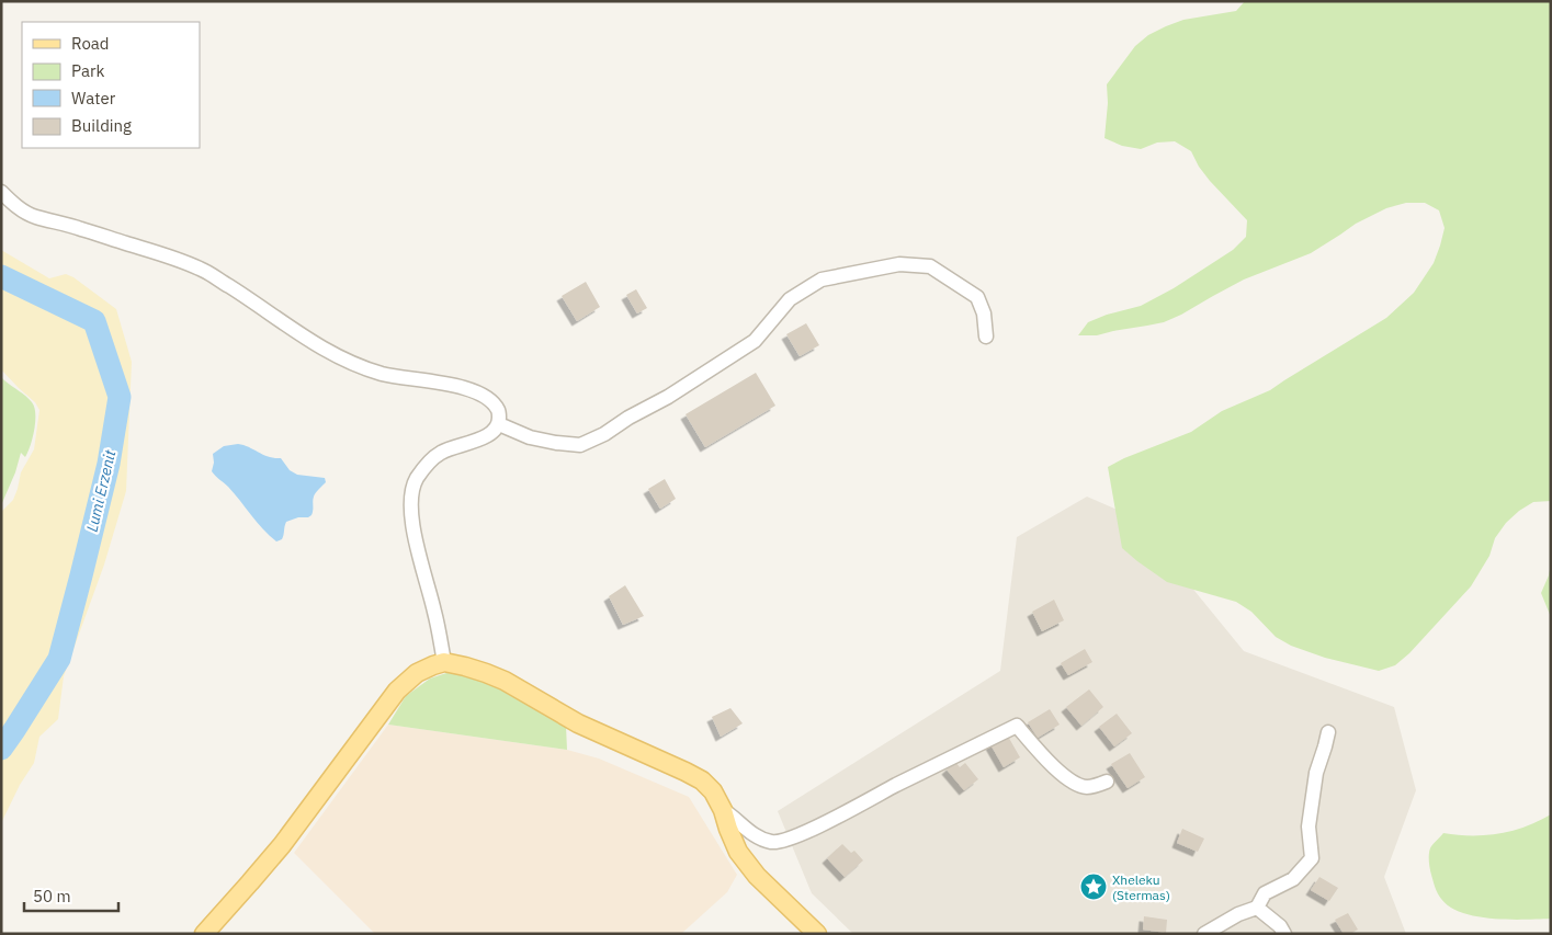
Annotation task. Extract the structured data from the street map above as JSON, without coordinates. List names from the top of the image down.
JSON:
{
  "water": ["Lumi Erzenit"],
  "places": {
    "place": ["Xheleku (Stermas)"]
  },
  "legend": [
    "Road",
    "Park",
    "Water",
    "Building"
  ],
  "scale_bar": "50 m"
}
